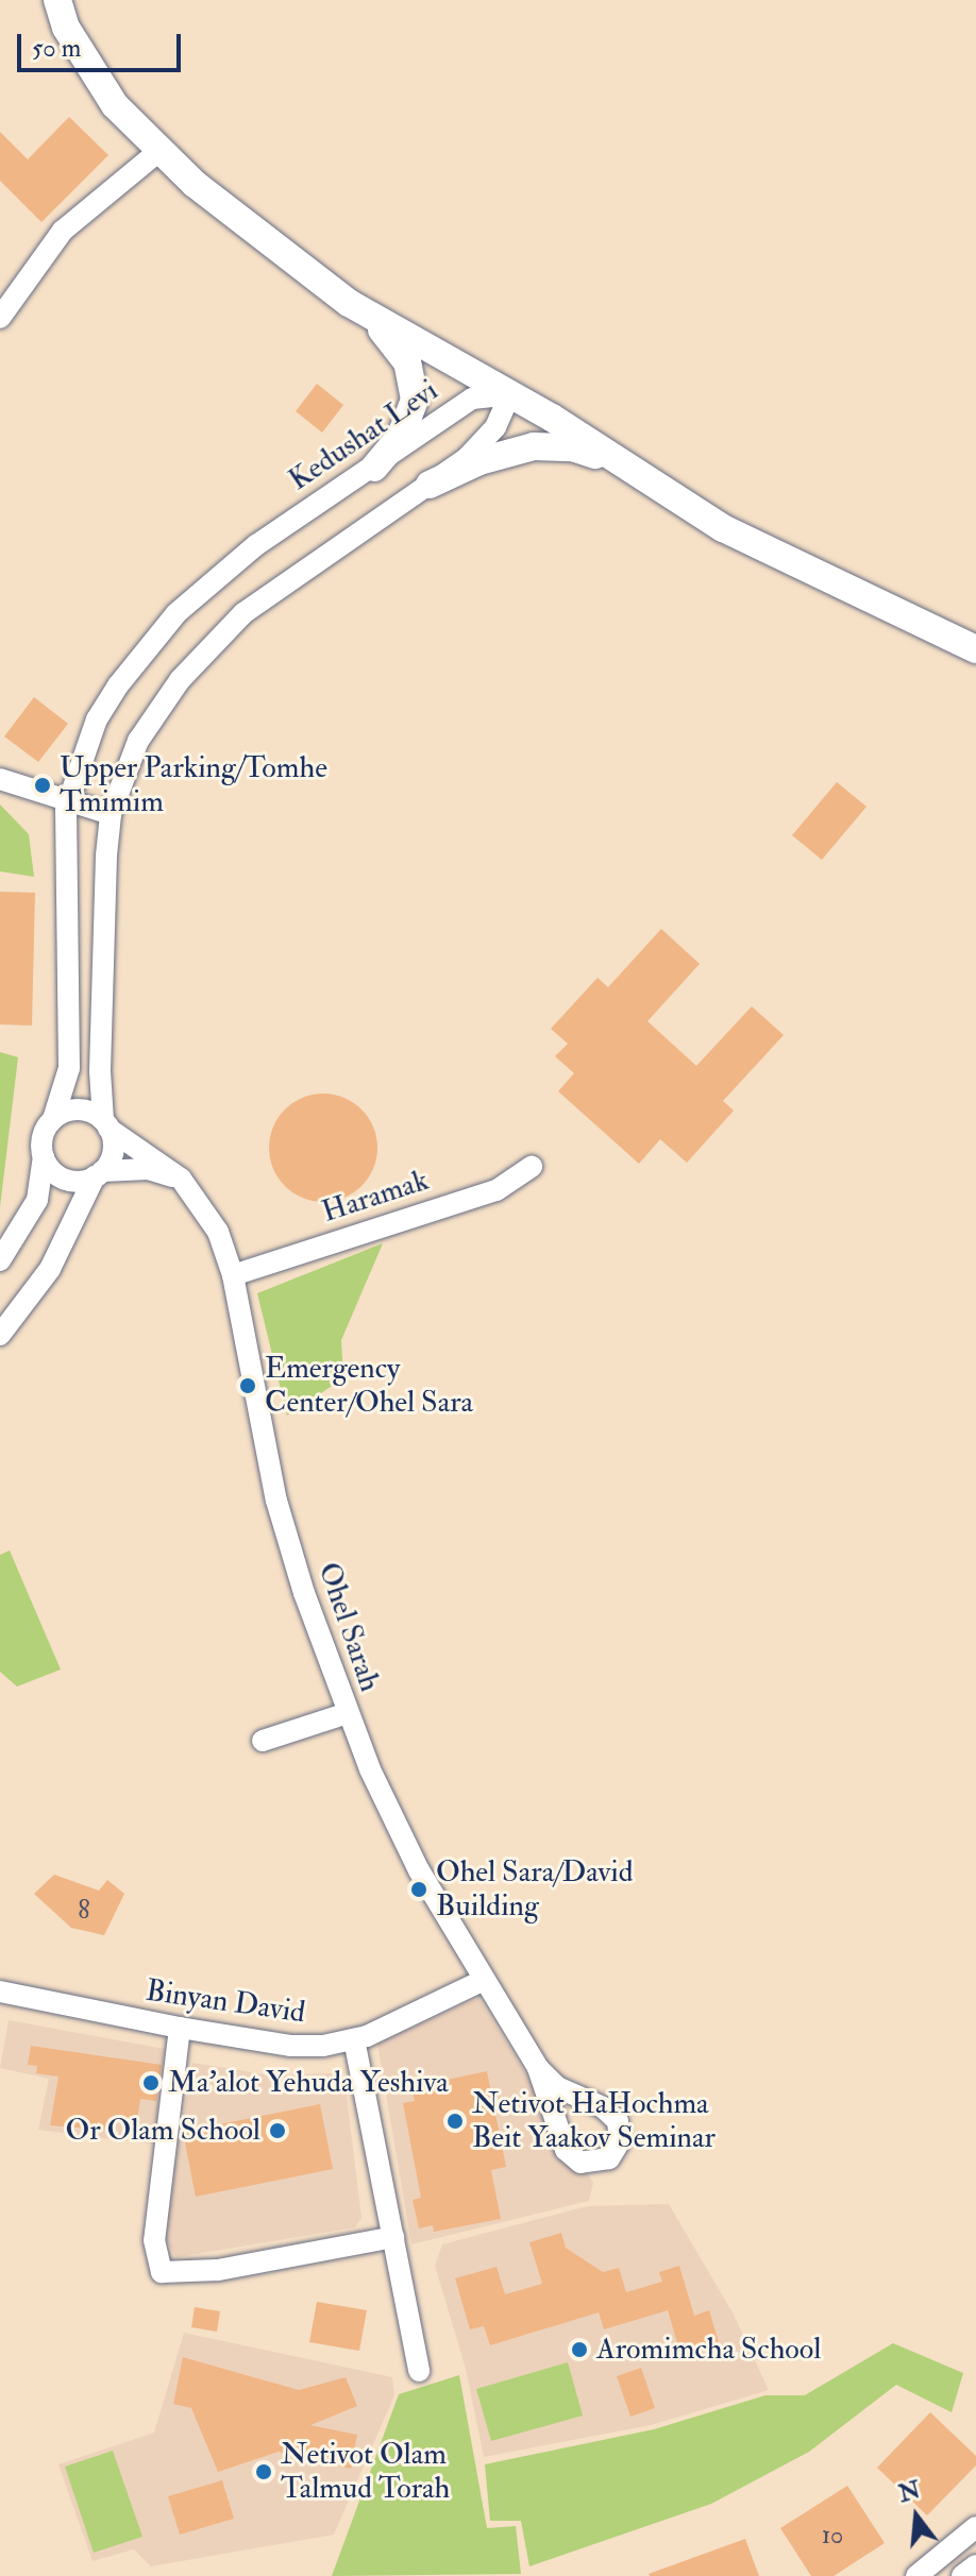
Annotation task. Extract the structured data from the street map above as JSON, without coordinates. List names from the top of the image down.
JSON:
{
  "streets": {
    "street": [
      "Kedushat Levi",
      "Haramak",
      "Ohel Sarah",
      "Binyan David"
    ]
  },
  "crossings": [
    ["Kedushat Levi", "Ohel Sarah"],
    ["Haramak", "Ohel Sarah"],
    ["Ohel Sarah", "Binyan David"]
  ],
  "places": [
    "Upper Parking/Tomhe Tmimim",
    "Emergency Center/Ohel Sara",
    "Ohel Sara/David Building",
    "Ma'alot Yehuda Yeshiva",
    "Netivot HaHochma Beit Yaakov Seminar",
    "Or Olam School",
    "Aromimcha School",
    "Netivot Olam Talmud Torah"
  ],
  "house_numbers": ["8", "10"],
  "scale_bar": "50 m",
  "north": "top"
}
